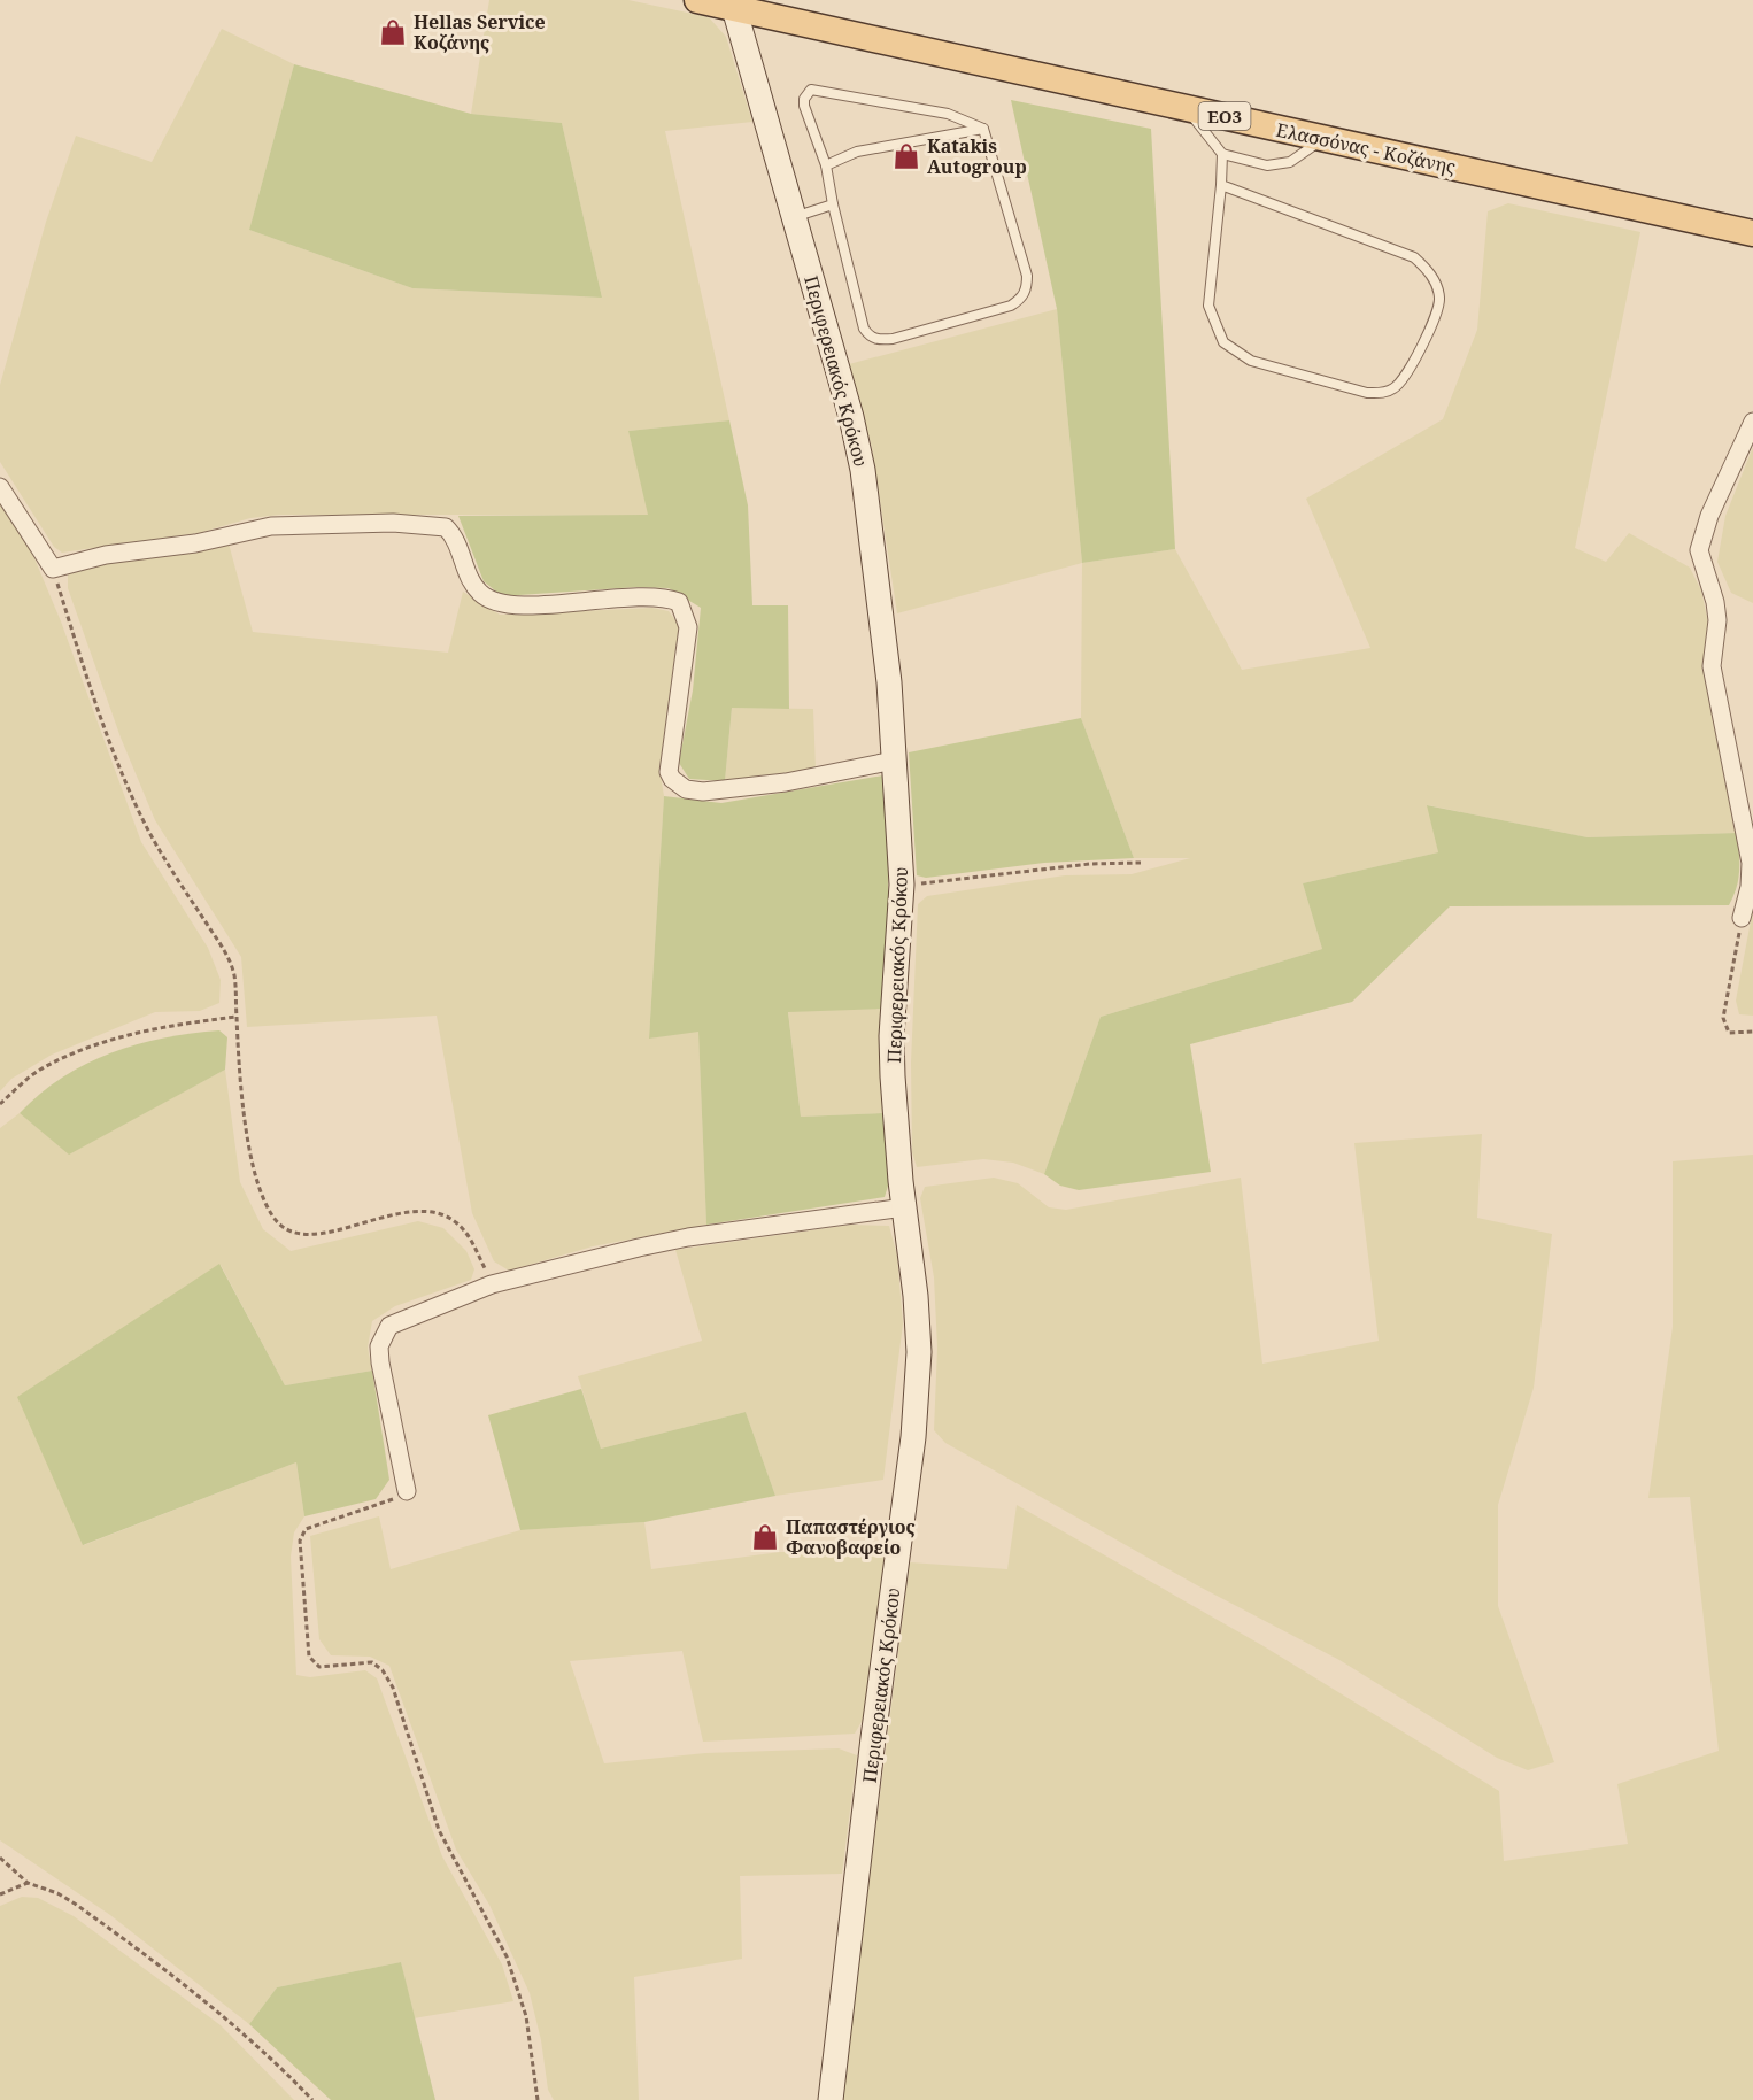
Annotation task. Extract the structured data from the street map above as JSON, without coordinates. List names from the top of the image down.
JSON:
{
  "streets": {
    "main road": ["ΕΟ3", "Ελασσόνας - Κοζάνης"],
    "street": ["Περιφερειακός Κρόκου"]
  },
  "crossings": [
    ["Ελασσόνας - Κοζάνης", "Περιφερειακός Κρόκου"]
  ],
  "places": {
    "shop": ["Hellas Service Κοζάνης", "Katakis Autogroup", "Παπαστέργιος Φανοβαφείο"]
  }
}
